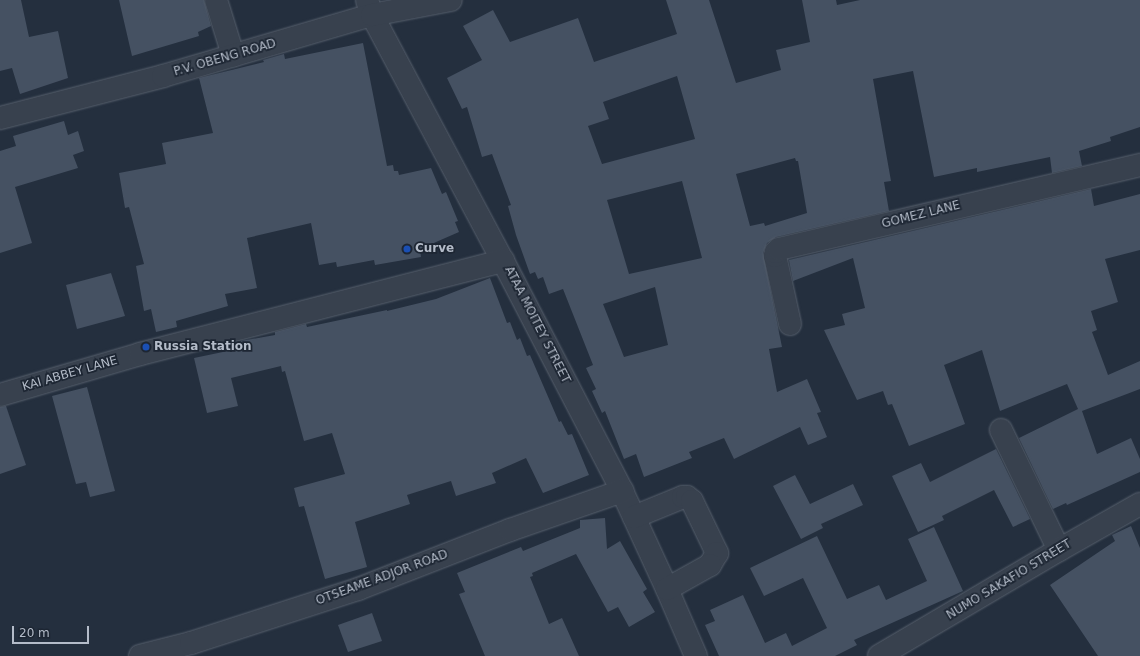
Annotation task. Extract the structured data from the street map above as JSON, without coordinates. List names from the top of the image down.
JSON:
{
  "streets": {
    "street": [
      "P.V. OBENG ROAD",
      "GOMEZ LANE",
      "ATAA MOITEY STREET",
      "KAI ABBEY LANE",
      "OTSEAME ADJOR ROAD",
      "NUMO SAKAFIO STREET"
    ]
  },
  "crossings": [
    ["P.V. OBENG ROAD", "ATAA MOITEY STREET"],
    ["ATAA MOITEY STREET", "KAI ABBEY LANE"],
    ["ATAA MOITEY STREET", "OTSEAME ADJOR ROAD"]
  ],
  "places": ["Curve", "Russia Station"],
  "scale_bar": "20 m"
}
